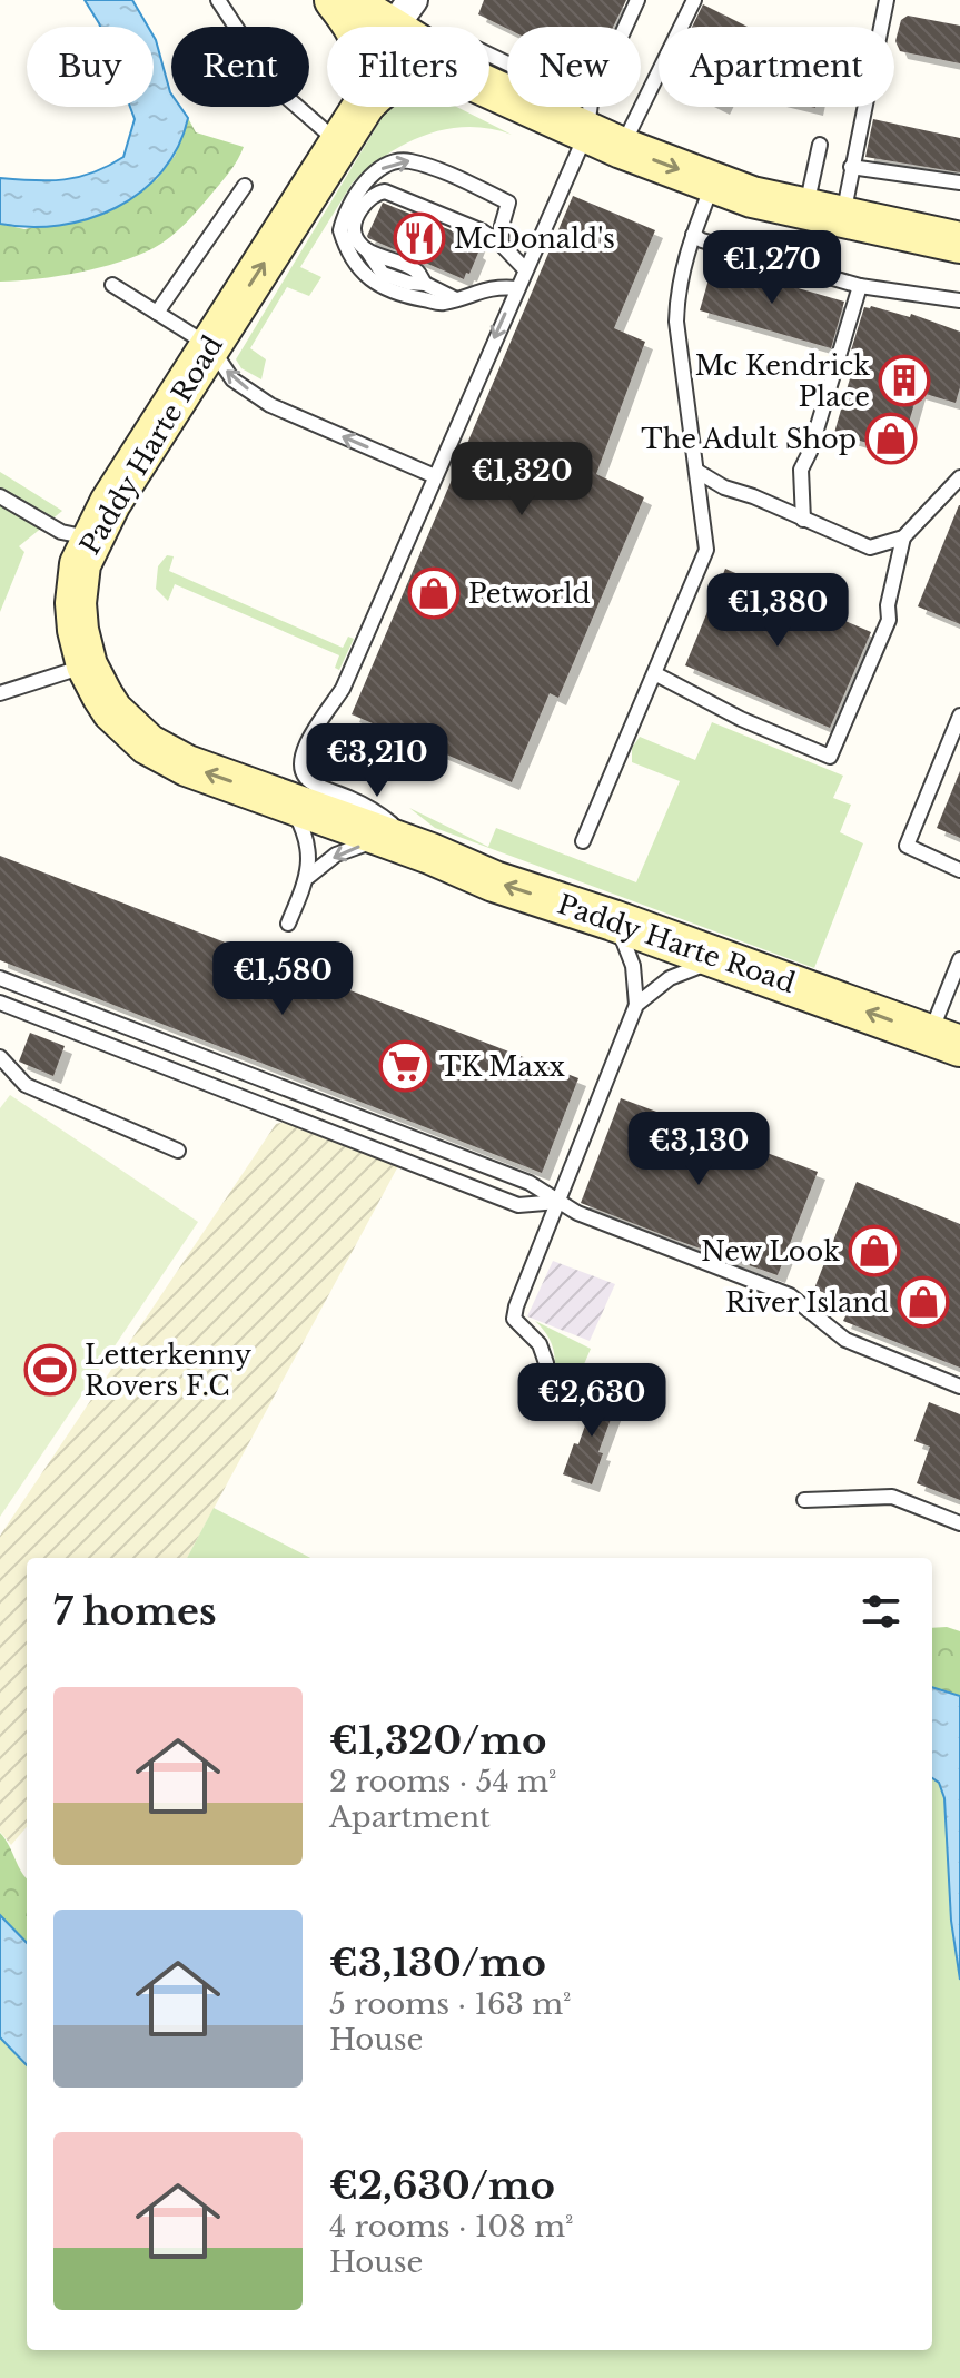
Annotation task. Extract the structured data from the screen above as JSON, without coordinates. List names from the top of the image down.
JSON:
{
  "streets": {
    "main road": ["Paddy Harte Road"]
  },
  "places": {
    "restaurant": ["McDonald's"],
    "building": ["Mc Kendrick Place"],
    "shop": [
      "The Adult Shop",
      "Petworld",
      "New Look",
      "River Island"
    ],
    "supermarket": ["TK Maxx"],
    "sports": ["Letterkenny Rovers F.C"]
  },
  "page": {
    "chip": [
      "Buy",
      "Rent",
      "Filters",
      "New",
      "Apartment"
    ],
    "price": [
      "€1,270",
      "€1,320",
      "€1,380",
      "€3,210",
      "€1,580",
      "€3,130",
      "€2,630"
    ],
    "heading": "7 homes",
    "list": [
      {
        "name": "€1,320/mo",
        "note": "2 rooms · 54 m² · Apartment"
      },
      {
        "name": "€3,130/mo",
        "note": "5 rooms · 163 m² · House"
      },
      {
        "name": "€2,630/mo",
        "note": "4 rooms · 108 m² · House"
      }
    ]
  }
}
